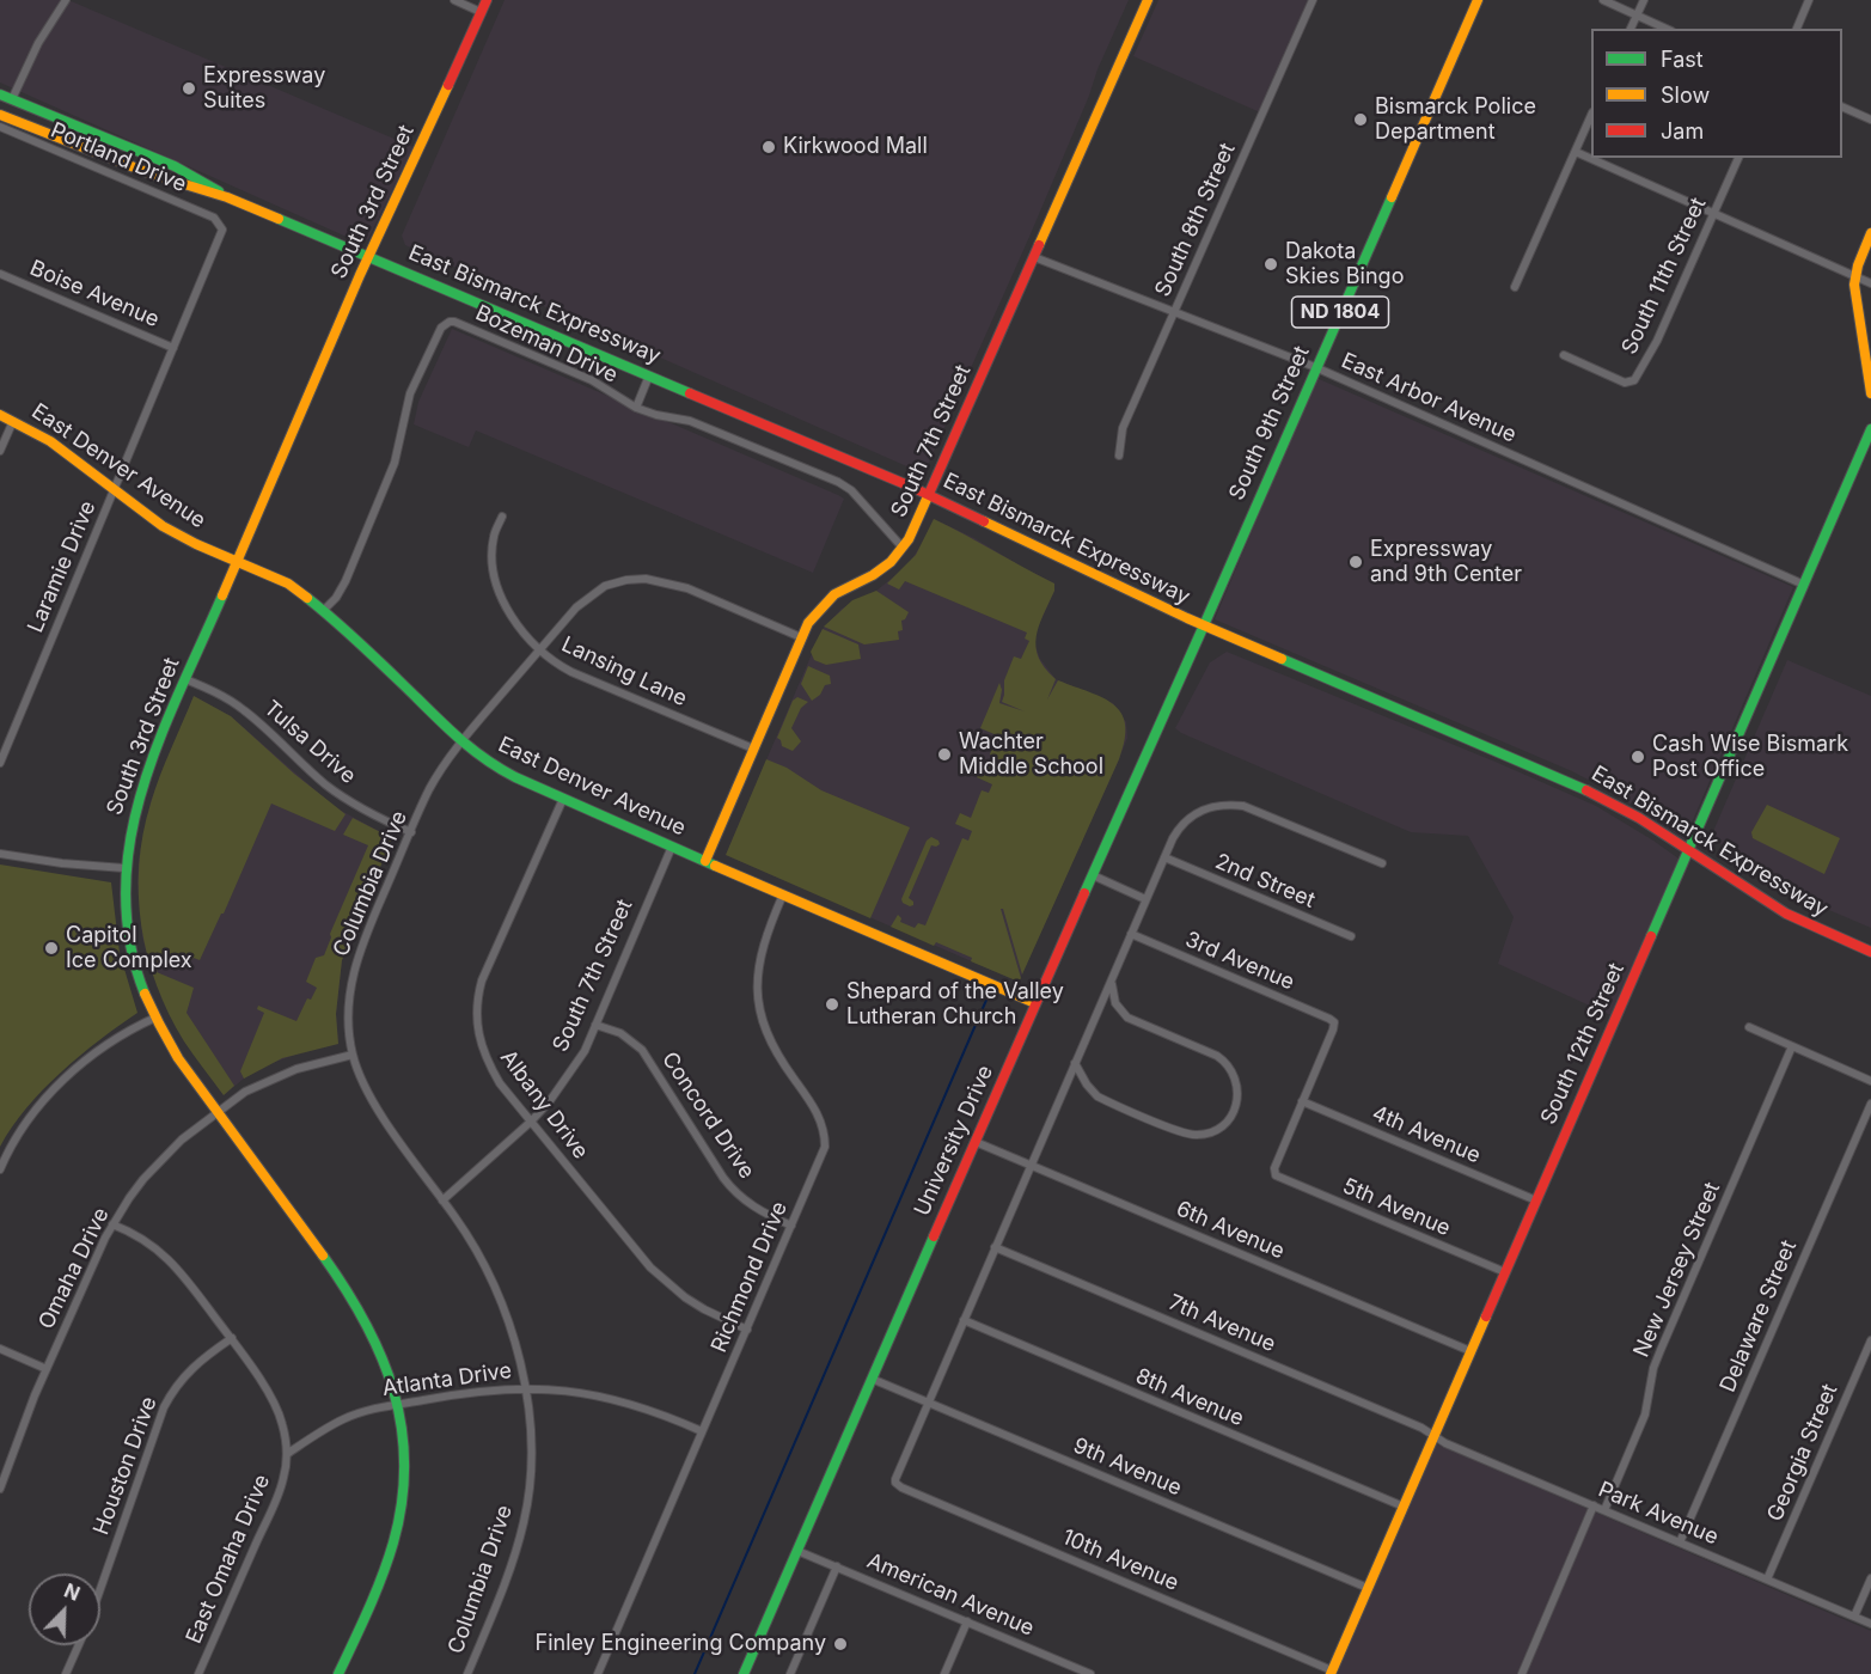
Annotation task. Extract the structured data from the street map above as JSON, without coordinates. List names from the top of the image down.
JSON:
{
  "streets": {
    "street": [
      "Portland Drive",
      "South 3rd Street",
      "South 8th Street",
      "South 11th Street",
      "Boise Avenue",
      "East Bismarck Expressway",
      "ND 1804",
      "Bozeman Drive",
      "East Arbor Avenue",
      "South 9th Street",
      "South 7th Street",
      "East Denver Avenue",
      "Laramie Drive",
      "Lansing Lane",
      "Tulsa Drive",
      "2nd Street",
      "Columbia Drive",
      "3rd Avenue",
      "South 12th Street",
      "Albany Drive",
      "Concord Drive",
      "4th Avenue",
      "University Drive",
      "5th Avenue",
      "6th Avenue",
      "Omaha Drive",
      "New Jersey Street",
      "Richmond Drive",
      "Delaware Street",
      "7th Avenue",
      "Atlanta Drive",
      "8th Avenue",
      "Georgia Street",
      "Houston Drive",
      "9th Avenue",
      "Park Avenue",
      "East Omaha Drive",
      "10th Avenue",
      "American Avenue"
    ]
  },
  "crossings": [
    ["Portland Drive", "Laramie Drive"],
    ["South 3rd Street", "East Bismarck Expressway"],
    ["South 3rd Street", "East Denver Avenue"],
    ["South 3rd Street", "Tulsa Drive"],
    ["South 3rd Street", "Omaha Drive"],
    ["South 3rd Street", "Atlanta Drive"],
    ["South 8th Street", "East Arbor Avenue"],
    ["Boise Avenue", "Laramie Drive"],
    ["East Bismarck Expressway", "South 9th Street"],
    ["East Bismarck Expressway", "South 7th Street"],
    ["East Bismarck Expressway", "South 12th Street"],
    ["East Bismarck Expressway", "University Drive"],
    ["Bozeman Drive", "South 7th Street"],
    ["Bozeman Drive", "East Denver Avenue"],
    ["East Arbor Avenue", "South 9th Street"],
    ["East Arbor Avenue", "South 7th Street"],
    ["East Arbor Avenue", "South 12th Street"],
    ["South 9th Street", "University Drive"],
    ["South 7th Street", "East Denver Avenue"],
    ["South 7th Street", "Lansing Lane"],
    ["South 7th Street", "Columbia Drive"],
    ["South 7th Street", "Albany Drive"],
    ["South 7th Street", "Concord Drive"],
    ["East Denver Avenue", "Laramie Drive"],
    ["East Denver Avenue", "Columbia Drive"],
    ["East Denver Avenue", "Albany Drive"],
    ["East Denver Avenue", "University Drive"],
    ["East Denver Avenue", "Richmond Drive"],
    ["Lansing Lane", "Columbia Drive"],
    ["Tulsa Drive", "Columbia Drive"],
    ["Columbia Drive", "Omaha Drive"],
    ["Columbia Drive", "Atlanta Drive"],
    ["3rd Avenue", "4th Avenue"],
    ["3rd Avenue", "5th Avenue"],
    ["South 12th Street", "4th Avenue"],
    ["South 12th Street", "5th Avenue"],
    ["South 12th Street", "6th Avenue"],
    ["South 12th Street", "7th Avenue"],
    ["South 12th Street", "8th Avenue"],
    ["South 12th Street", "9th Avenue"],
    ["South 12th Street", "Park Avenue"],
    ["South 12th Street", "10th Avenue"],
    ["Albany Drive", "Richmond Drive"],
    ["Concord Drive", "Richmond Drive"],
    ["4th Avenue", "5th Avenue"],
    ["University Drive", "6th Avenue"],
    ["University Drive", "9th Avenue"],
    ["University Drive", "American Avenue"],
    ["Omaha Drive", "East Omaha Drive"],
    ["New Jersey Street", "Park Avenue"],
    ["Richmond Drive", "Atlanta Drive"],
    ["Delaware Street", "Park Avenue"],
    ["7th Avenue", "Park Avenue"],
    ["Atlanta Drive", "East Omaha Drive"],
    ["Georgia Street", "Park Avenue"],
    ["Houston Drive", "East Omaha Drive"],
    ["9th Avenue", "10th Avenue"]
  ],
  "places": [
    "Expressway Suites",
    "Bismarck Police Department",
    "Kirkwood Mall",
    "Dakota Skies Bingo",
    "Expressway and 9th Center",
    "Wachter Middle School",
    "Cash Wise Bismark Post Office",
    "Capitol Ice Complex",
    "Shepard of the Valley Lutheran Church",
    "Finley Engineering Company"
  ],
  "legend": ["Fast", "Slow", "Jam"],
  "north": "top right"
}
